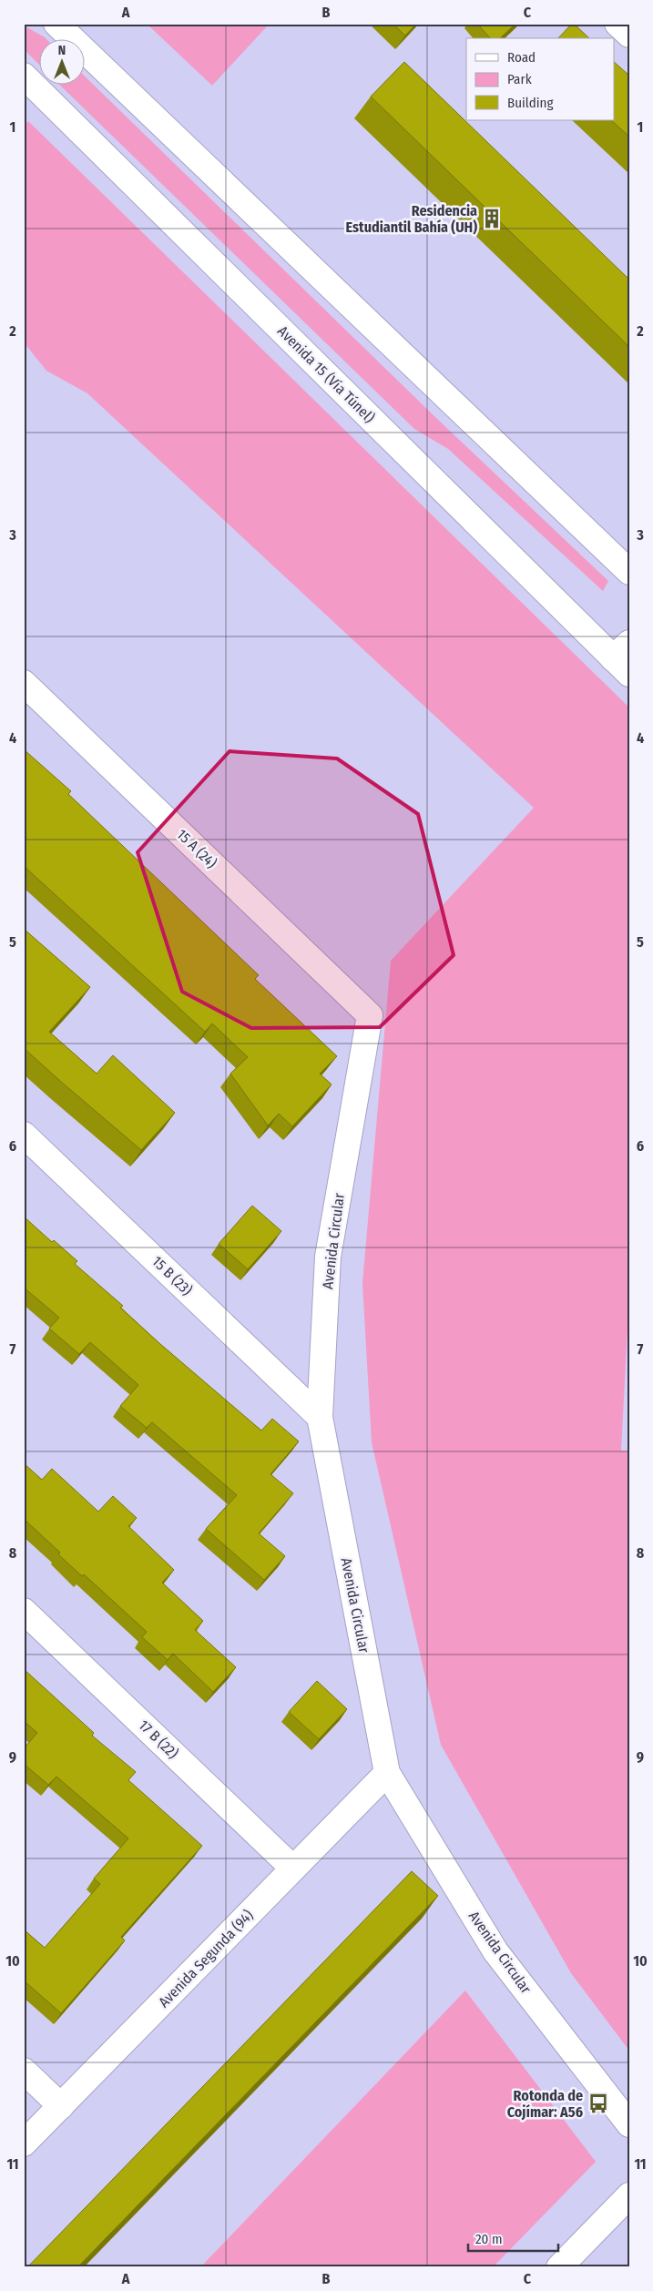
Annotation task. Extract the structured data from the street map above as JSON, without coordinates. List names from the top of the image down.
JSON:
{
  "streets": {
    "street": [
      "Avenida 15 (Vía Túnel)",
      "15 A (24)",
      "Avenida Circular",
      "15 B (23)",
      "17 B (22)",
      "Avenida Segunda (94)"
    ]
  },
  "crossings": [
    ["15 A (24)", "Avenida Circular"],
    ["Avenida Circular", "15 B (23)"],
    ["Avenida Circular", "Avenida Segunda (94)"],
    ["17 B (22)", "Avenida Segunda (94)"]
  ],
  "places": {
    "building": ["Residencia Estudiantil Bahía (UH)"],
    "bus stop": ["Rotonda de Cojímar: A56"]
  },
  "legend": ["Road", "Park", "Building"],
  "scale_bar": "20 m",
  "north": "top",
  "grid": {
    "columns": ["A", "B", "C"],
    "rows": [
      "1",
      "2",
      "3",
      "4",
      "5",
      "6",
      "7",
      "8",
      "9",
      "10",
      "11"
    ]
  }
}
